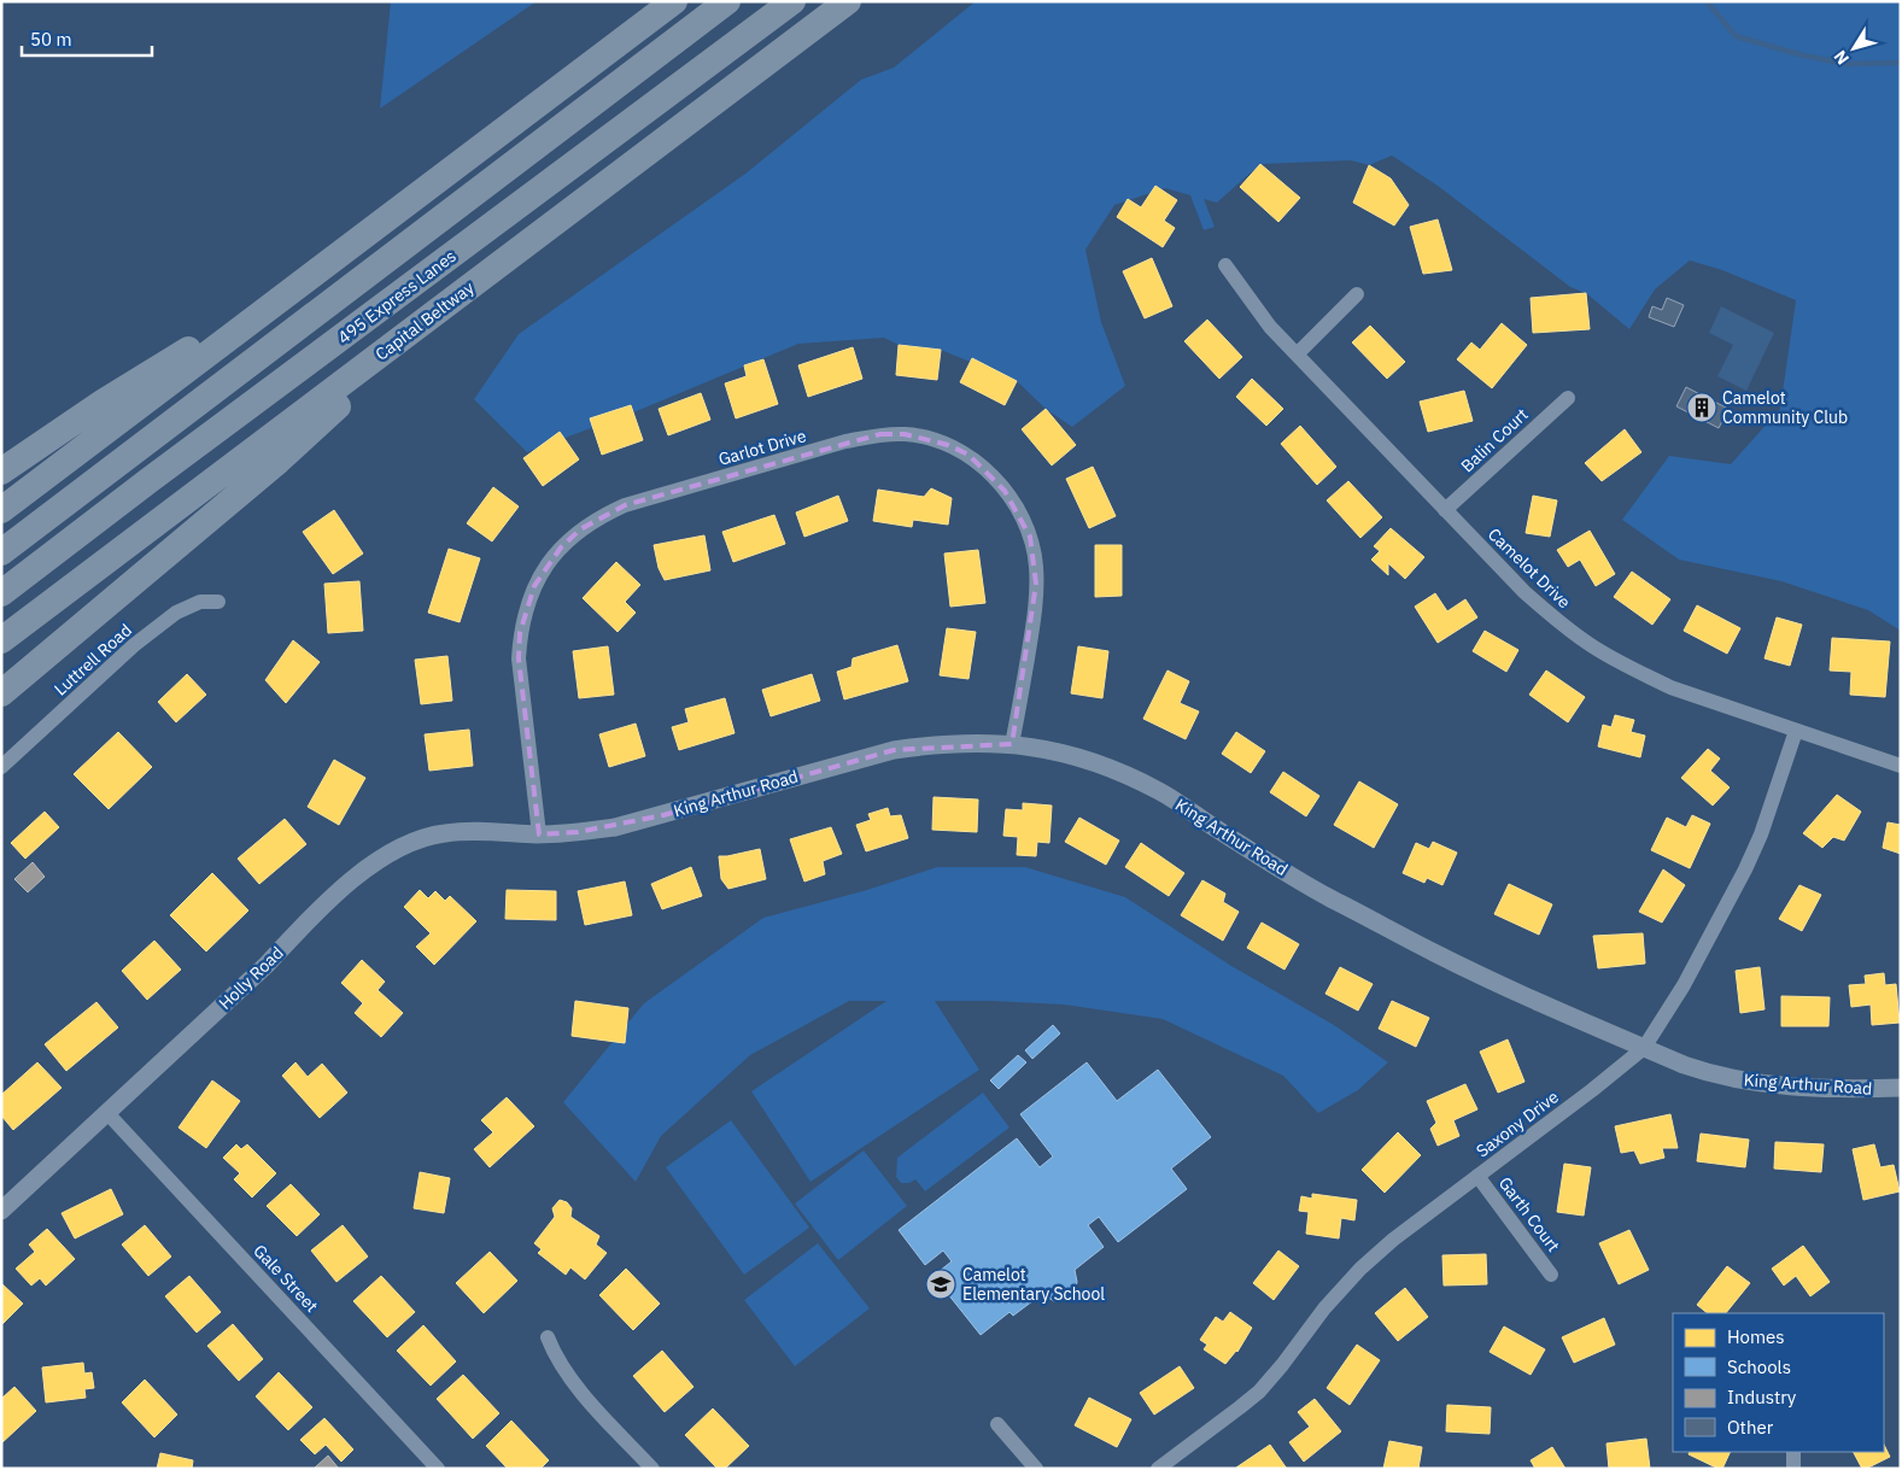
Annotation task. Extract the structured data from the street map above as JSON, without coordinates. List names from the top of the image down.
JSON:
{
  "streets": {
    "highway": ["495 Express Lanes", "Capital Beltway"],
    "street": [
      "Balin Court",
      "Garlot Drive",
      "Camelot Drive",
      "Luttrell Road",
      "King Arthur Road",
      "Holly Road",
      "Saxony Drive",
      "Garth Court",
      "Gale Street"
    ]
  },
  "crossings": [
    ["Balin Court", "Camelot Drive"],
    ["Garlot Drive", "King Arthur Road"],
    ["Garlot Drive", "Holly Road"],
    ["Camelot Drive", "Saxony Drive"],
    ["King Arthur Road", "Holly Road"],
    ["King Arthur Road", "Saxony Drive"],
    ["Holly Road", "Gale Street"],
    ["Saxony Drive", "Garth Court"]
  ],
  "places": {
    "building": ["Camelot Community Club"],
    "school or university": ["Camelot Elementary School"]
  },
  "legend": [
    "Homes",
    "Schools",
    "Industry",
    "Other"
  ],
  "scale_bar": "50 m",
  "north": "bottom left"
}
